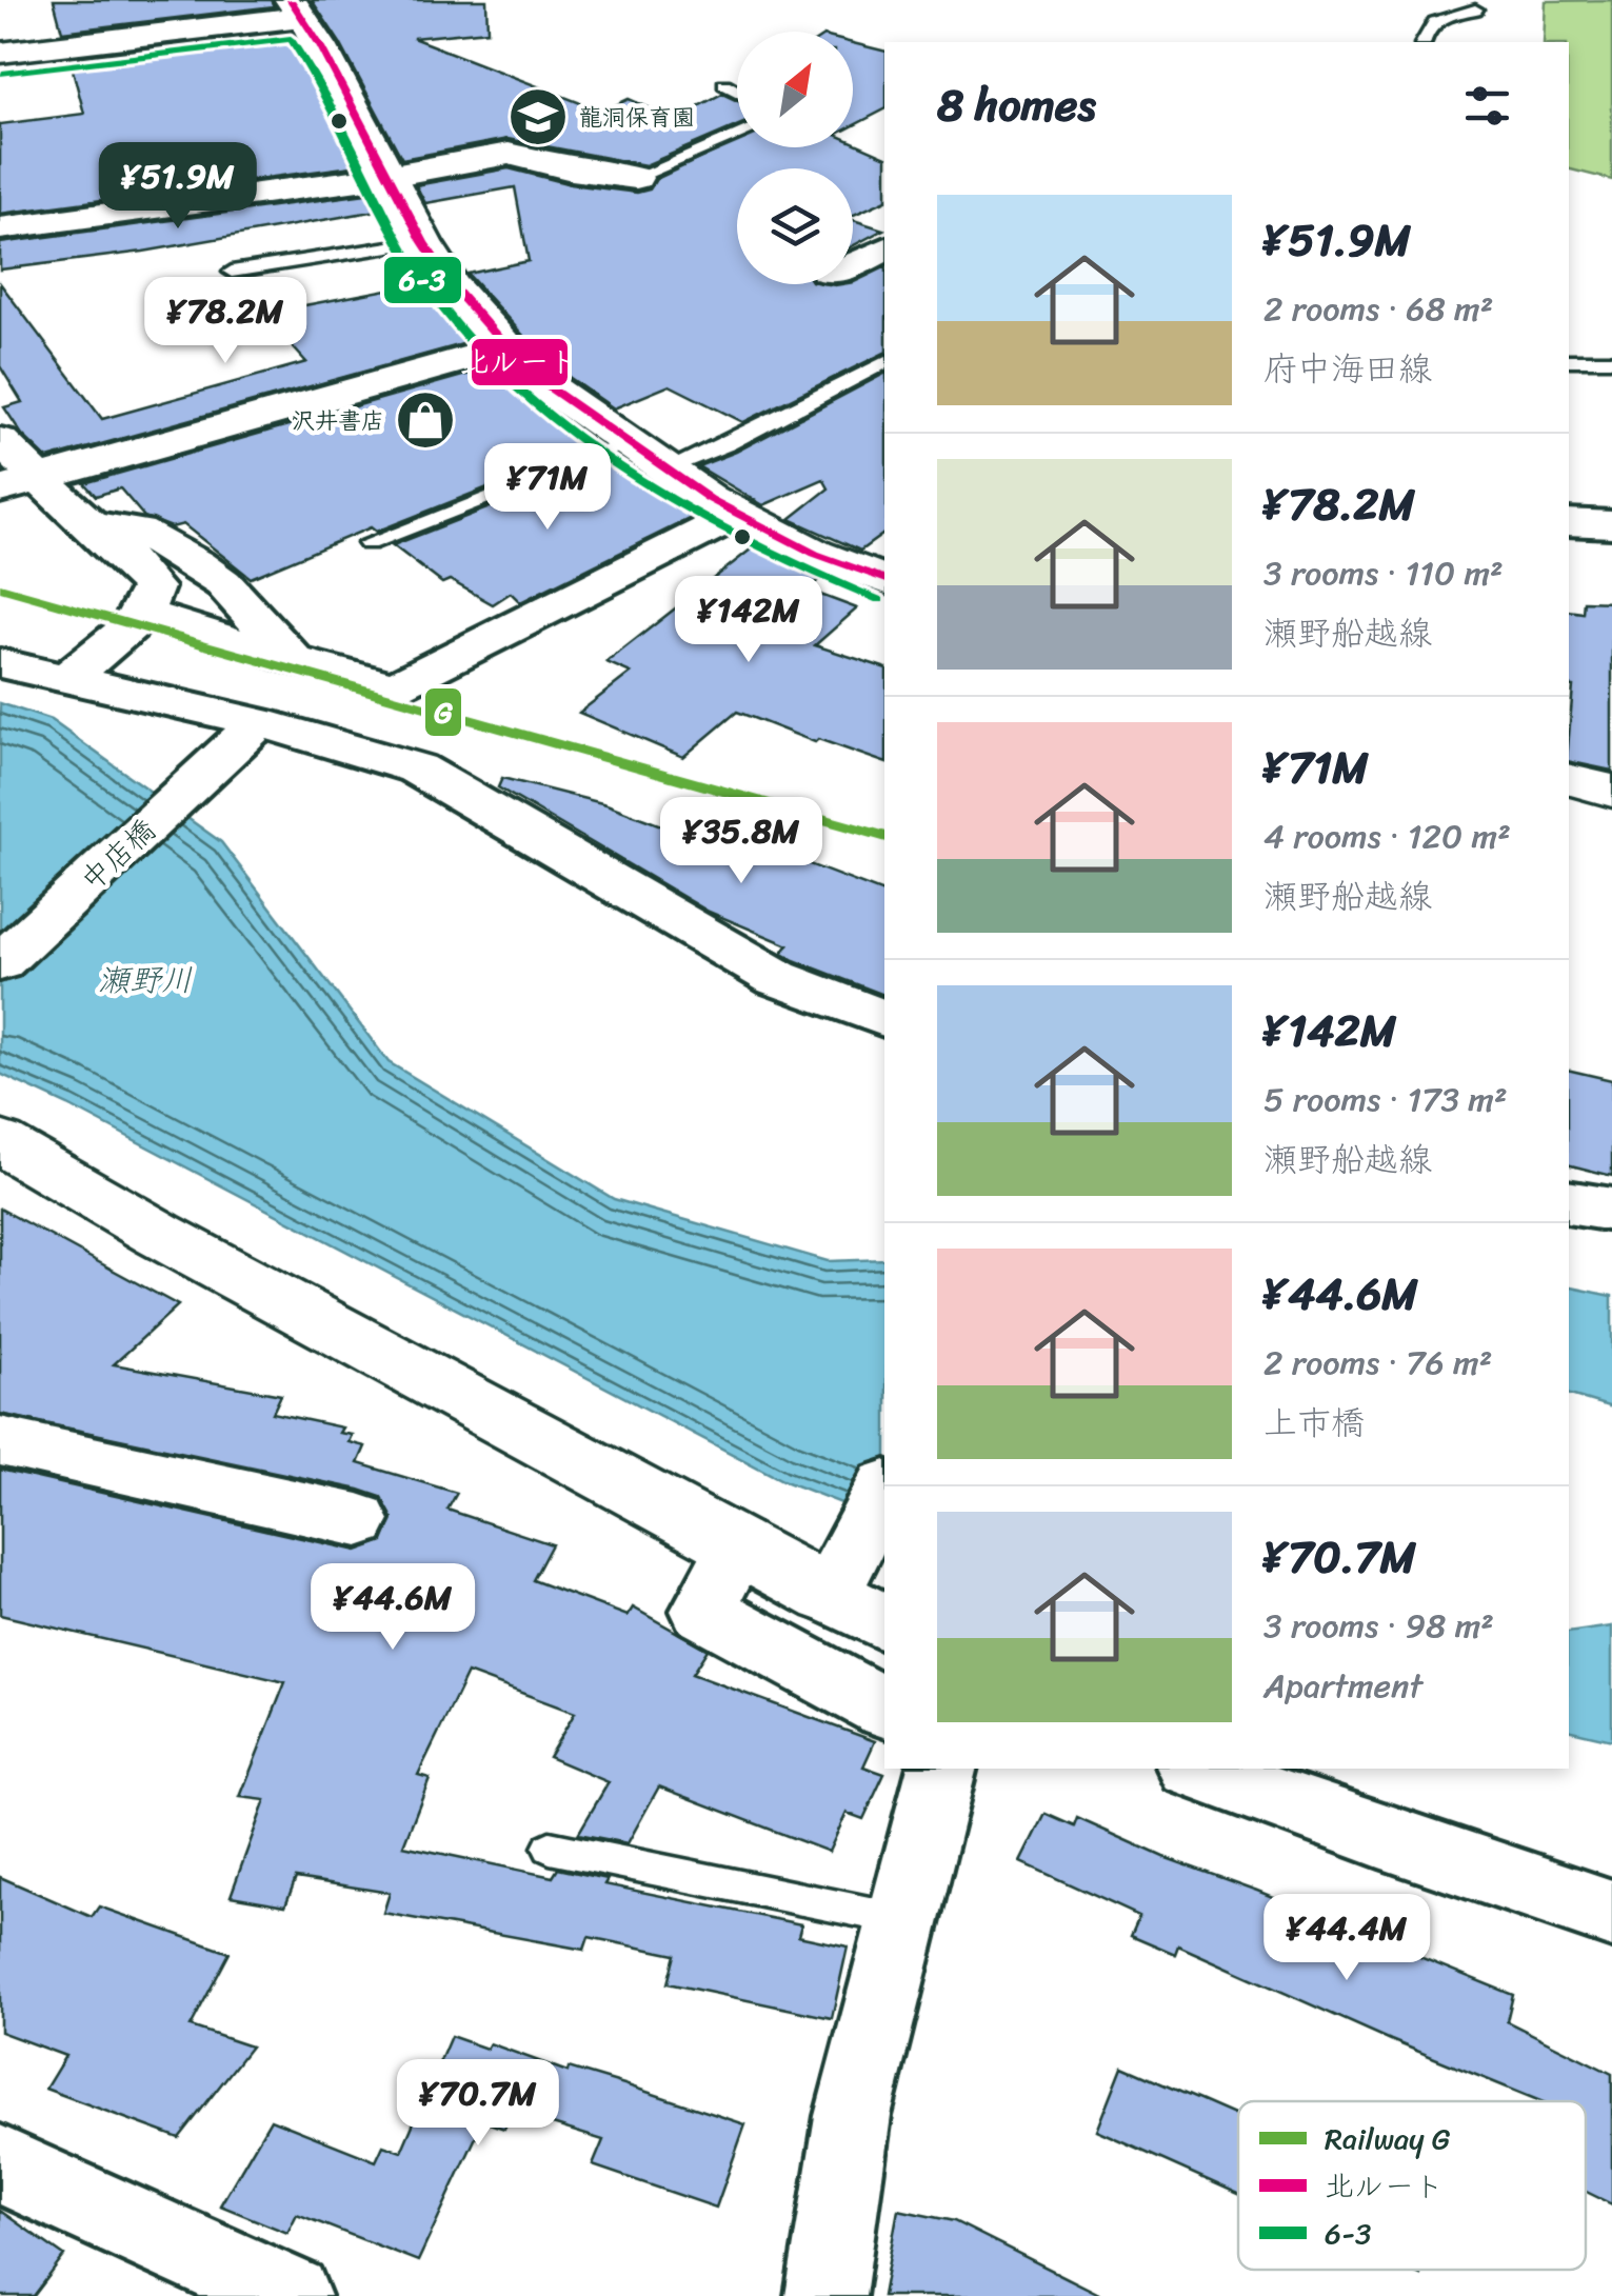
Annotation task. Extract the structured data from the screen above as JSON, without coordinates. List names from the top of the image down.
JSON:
{
  "streets": {
    "street": ["中店橋"]
  },
  "water": ["瀬野川"],
  "places": {
    "school or university": ["龍洞保育園"],
    "shop": ["沢井書店"]
  },
  "lines": ["transit line 北ルート", "transit line 6-3", "rail line G"],
  "legend": ["Railway G", "北ルート", "6-3"],
  "north": "top right",
  "page": {
    "heading": "8 homes",
    "price": [
      "¥51.9M",
      "¥78.2M",
      "¥71M",
      "¥142M",
      "¥35.8M",
      "¥44.6M",
      "¥44.4M",
      "¥70.7M"
    ],
    "list": [
      {
        "name": "¥51.9M",
        "note": "2 rooms · 68 m² · 府中海田線"
      },
      {
        "name": "¥78.2M",
        "note": "3 rooms · 110 m² · 瀬野船越線"
      },
      {
        "name": "¥71M",
        "note": "4 rooms · 120 m² · 瀬野船越線"
      },
      {
        "name": "¥142M",
        "note": "5 rooms · 173 m² · 瀬野船越線"
      },
      {
        "name": "¥44.6M",
        "note": "2 rooms · 76 m² · 上市橋"
      },
      {
        "name": "¥70.7M",
        "note": "3 rooms · 98 m² · Apartment"
      }
    ]
  }
}
